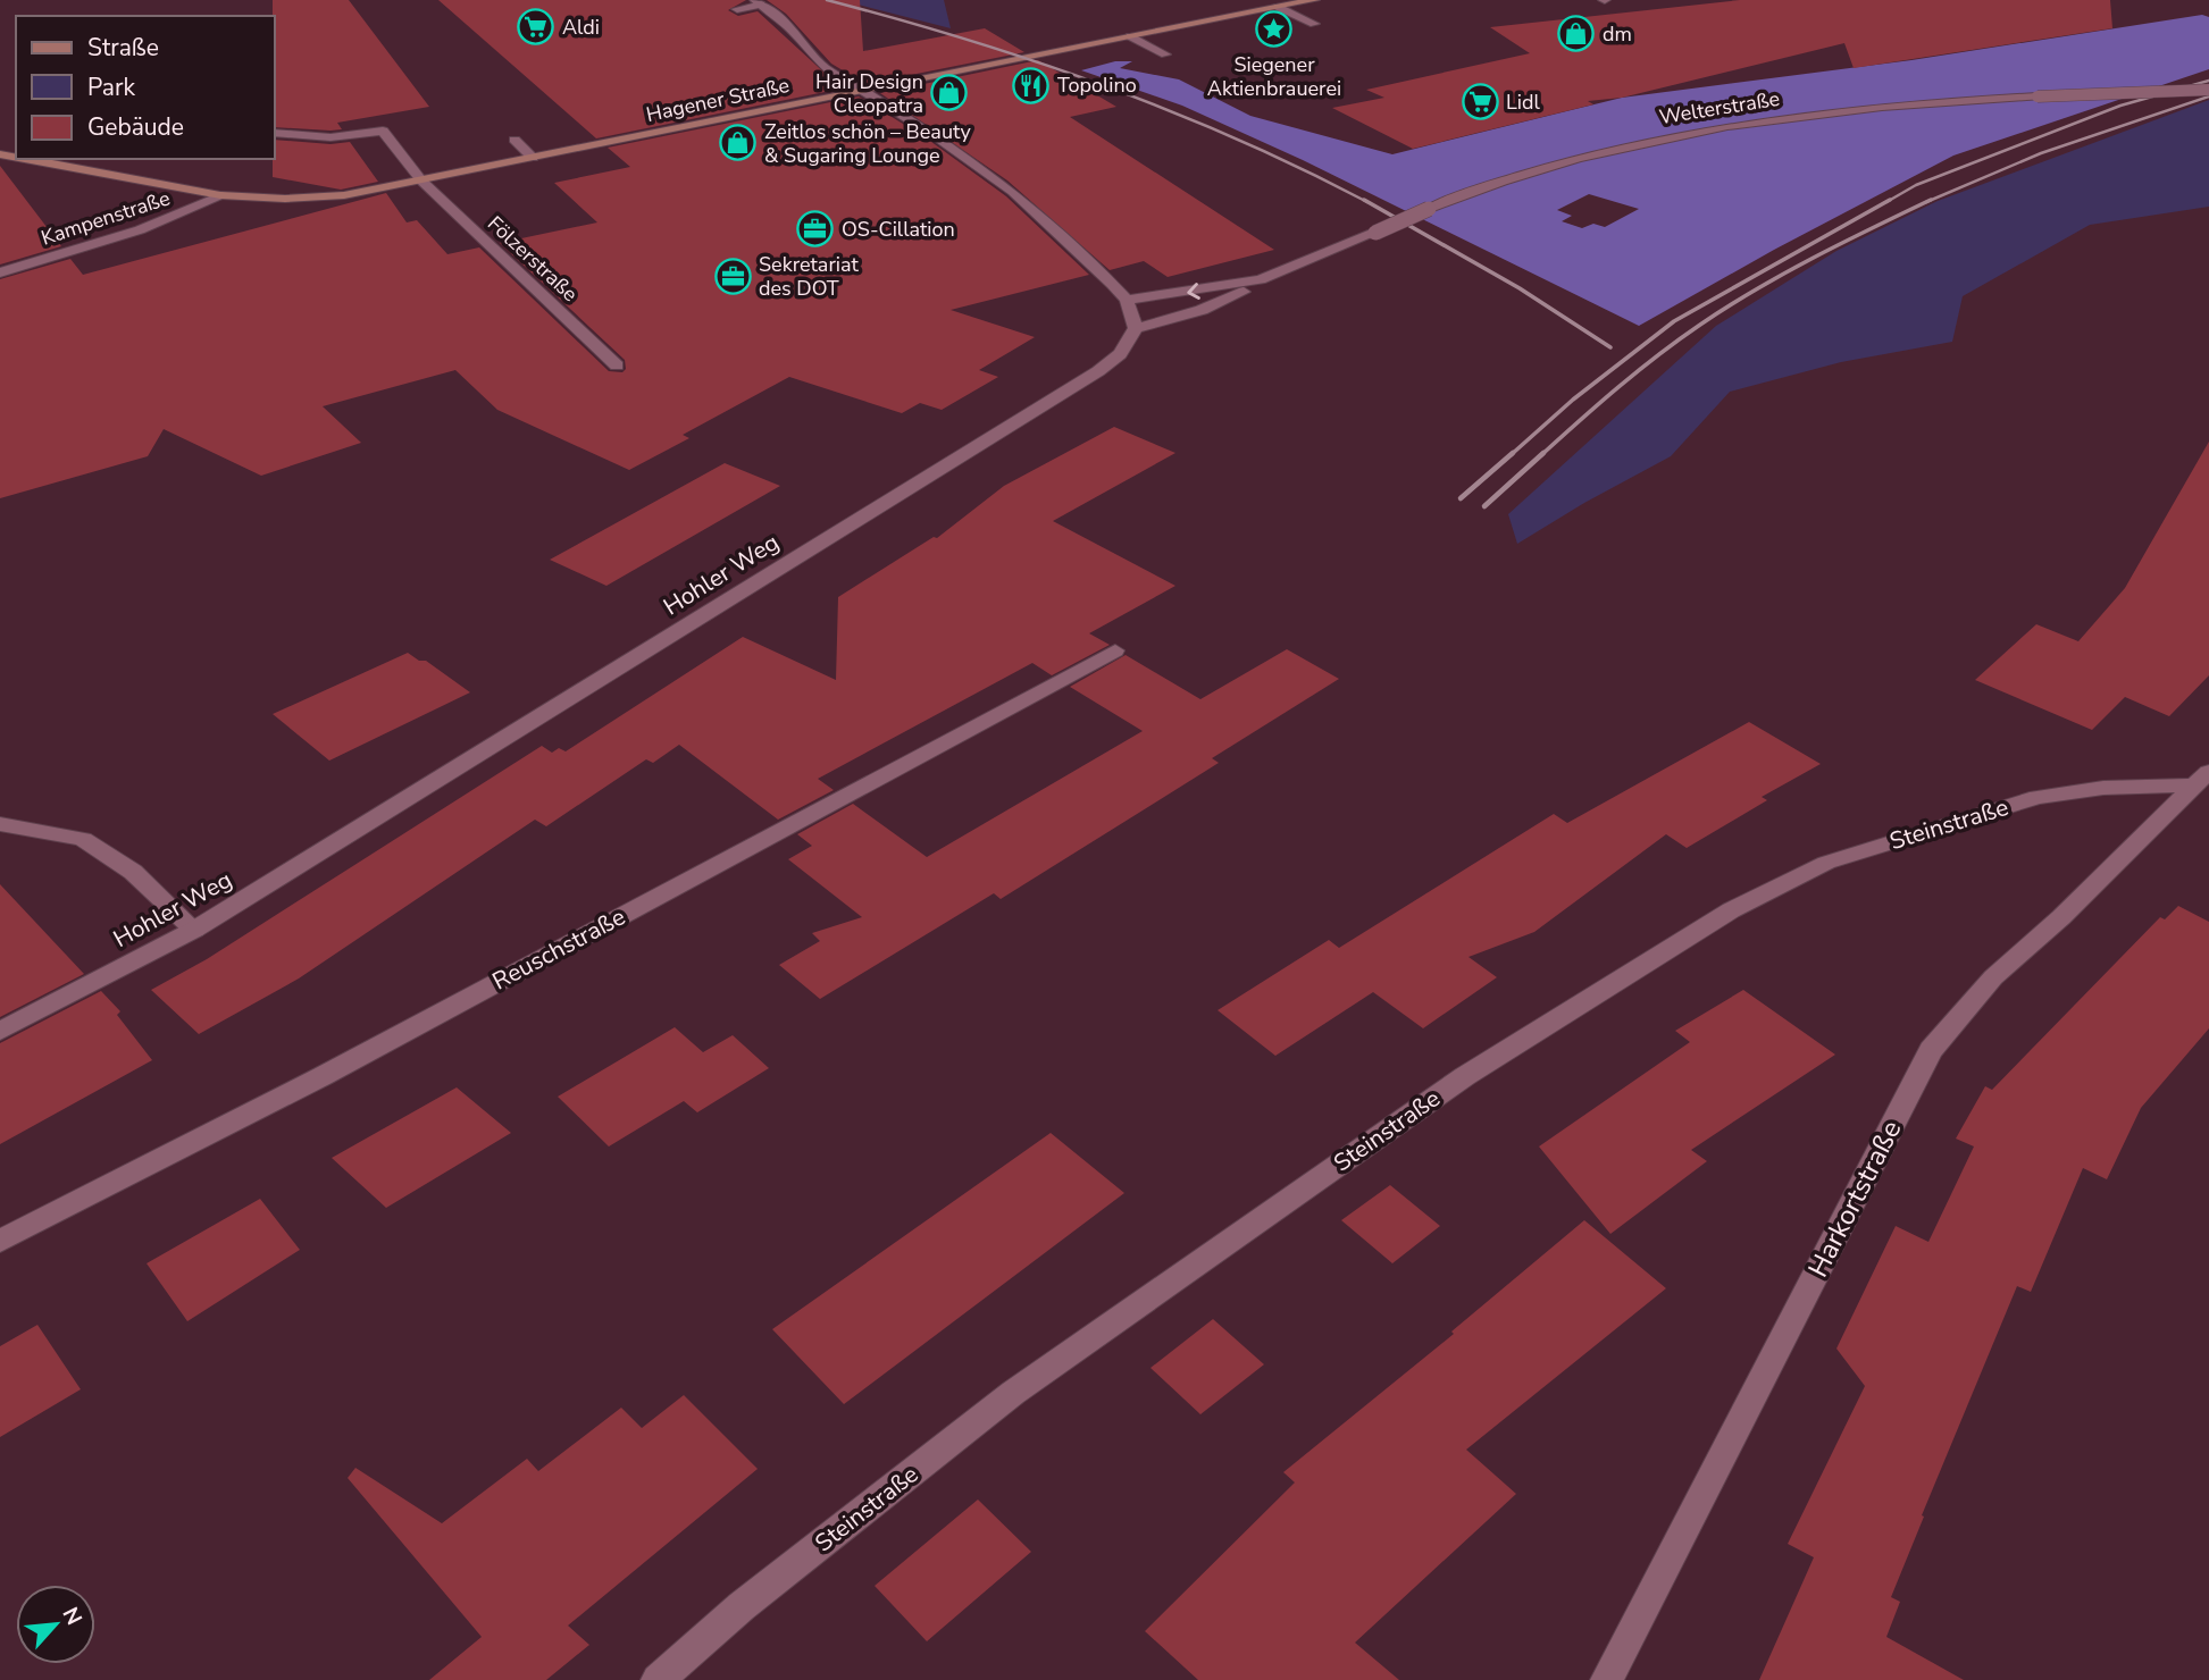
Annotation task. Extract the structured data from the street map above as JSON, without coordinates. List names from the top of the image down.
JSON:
{
  "streets": {
    "main road": ["Hagener Straße"],
    "street": [
      "Welterstraße",
      "Kampenstraße",
      "Fölzerstraße",
      "Hohler Weg",
      "Steinstraße",
      "Reuschstraße",
      "Harkortstraße"
    ]
  },
  "crossings": [
    ["Hagener Straße", "Kampenstraße"],
    ["Hagener Straße", "Fölzerstraße"],
    ["Welterstraße", "Hohler Weg"],
    ["Steinstraße", "Harkortstraße"]
  ],
  "places": {
    "supermarket": ["Aldi", "Lidl"],
    "place": ["Siegener Aktienbrauerei"],
    "shop": ["dm", "Hair Design Cleopatra", "Zeitlos schön – Beauty & Sugaring Lounge"],
    "restaurant": ["Topolino"],
    "office": ["OS-Cillation", "Sekretariat des DOT"]
  },
  "legend": ["Straße", "Park", "Gebäude"],
  "north": "top right"
}
